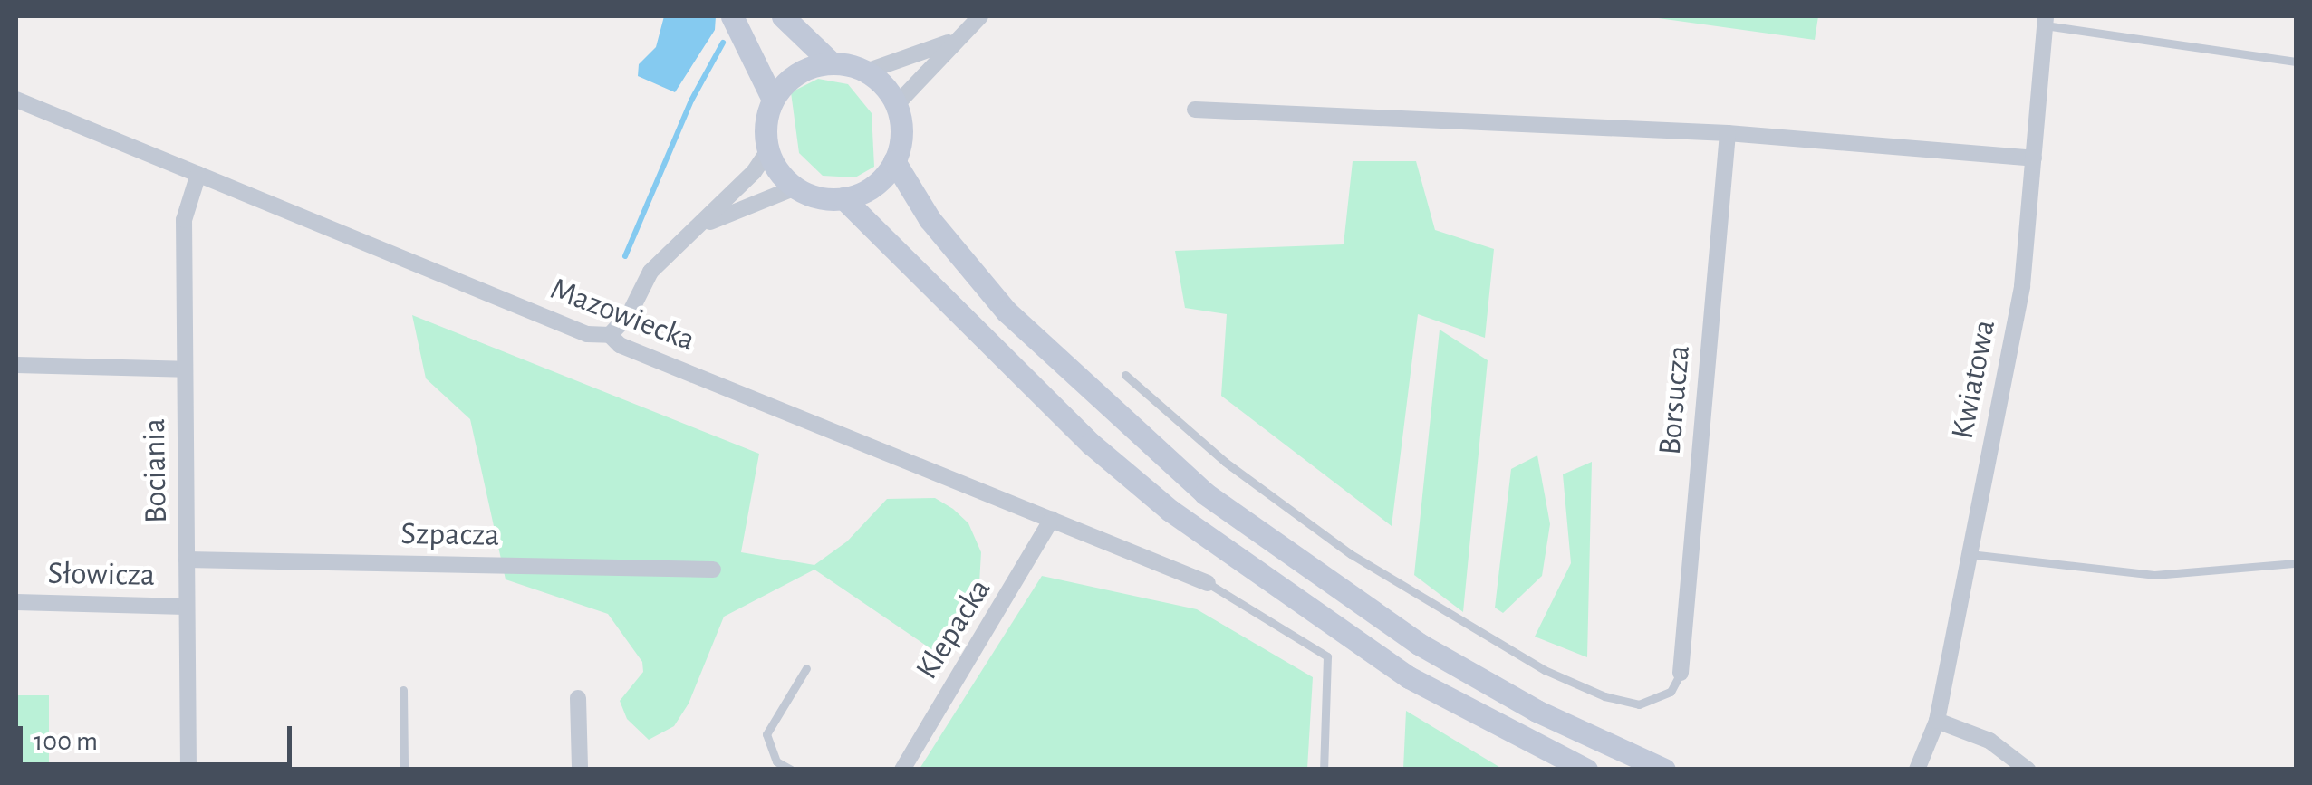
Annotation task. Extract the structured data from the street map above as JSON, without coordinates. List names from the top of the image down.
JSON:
{
  "streets": {
    "street": [
      "Mazowiecka",
      "Kwiatowa",
      "Borsucza",
      "Bociania",
      "Szpacza",
      "Słowicza",
      "Klepacka"
    ]
  },
  "crossings": [
    ["Mazowiecka", "Bociania"],
    ["Mazowiecka", "Klepacka"],
    ["Bociania", "Szpacza"],
    ["Bociania", "Słowicza"]
  ],
  "scale_bar": "100 m"
}
